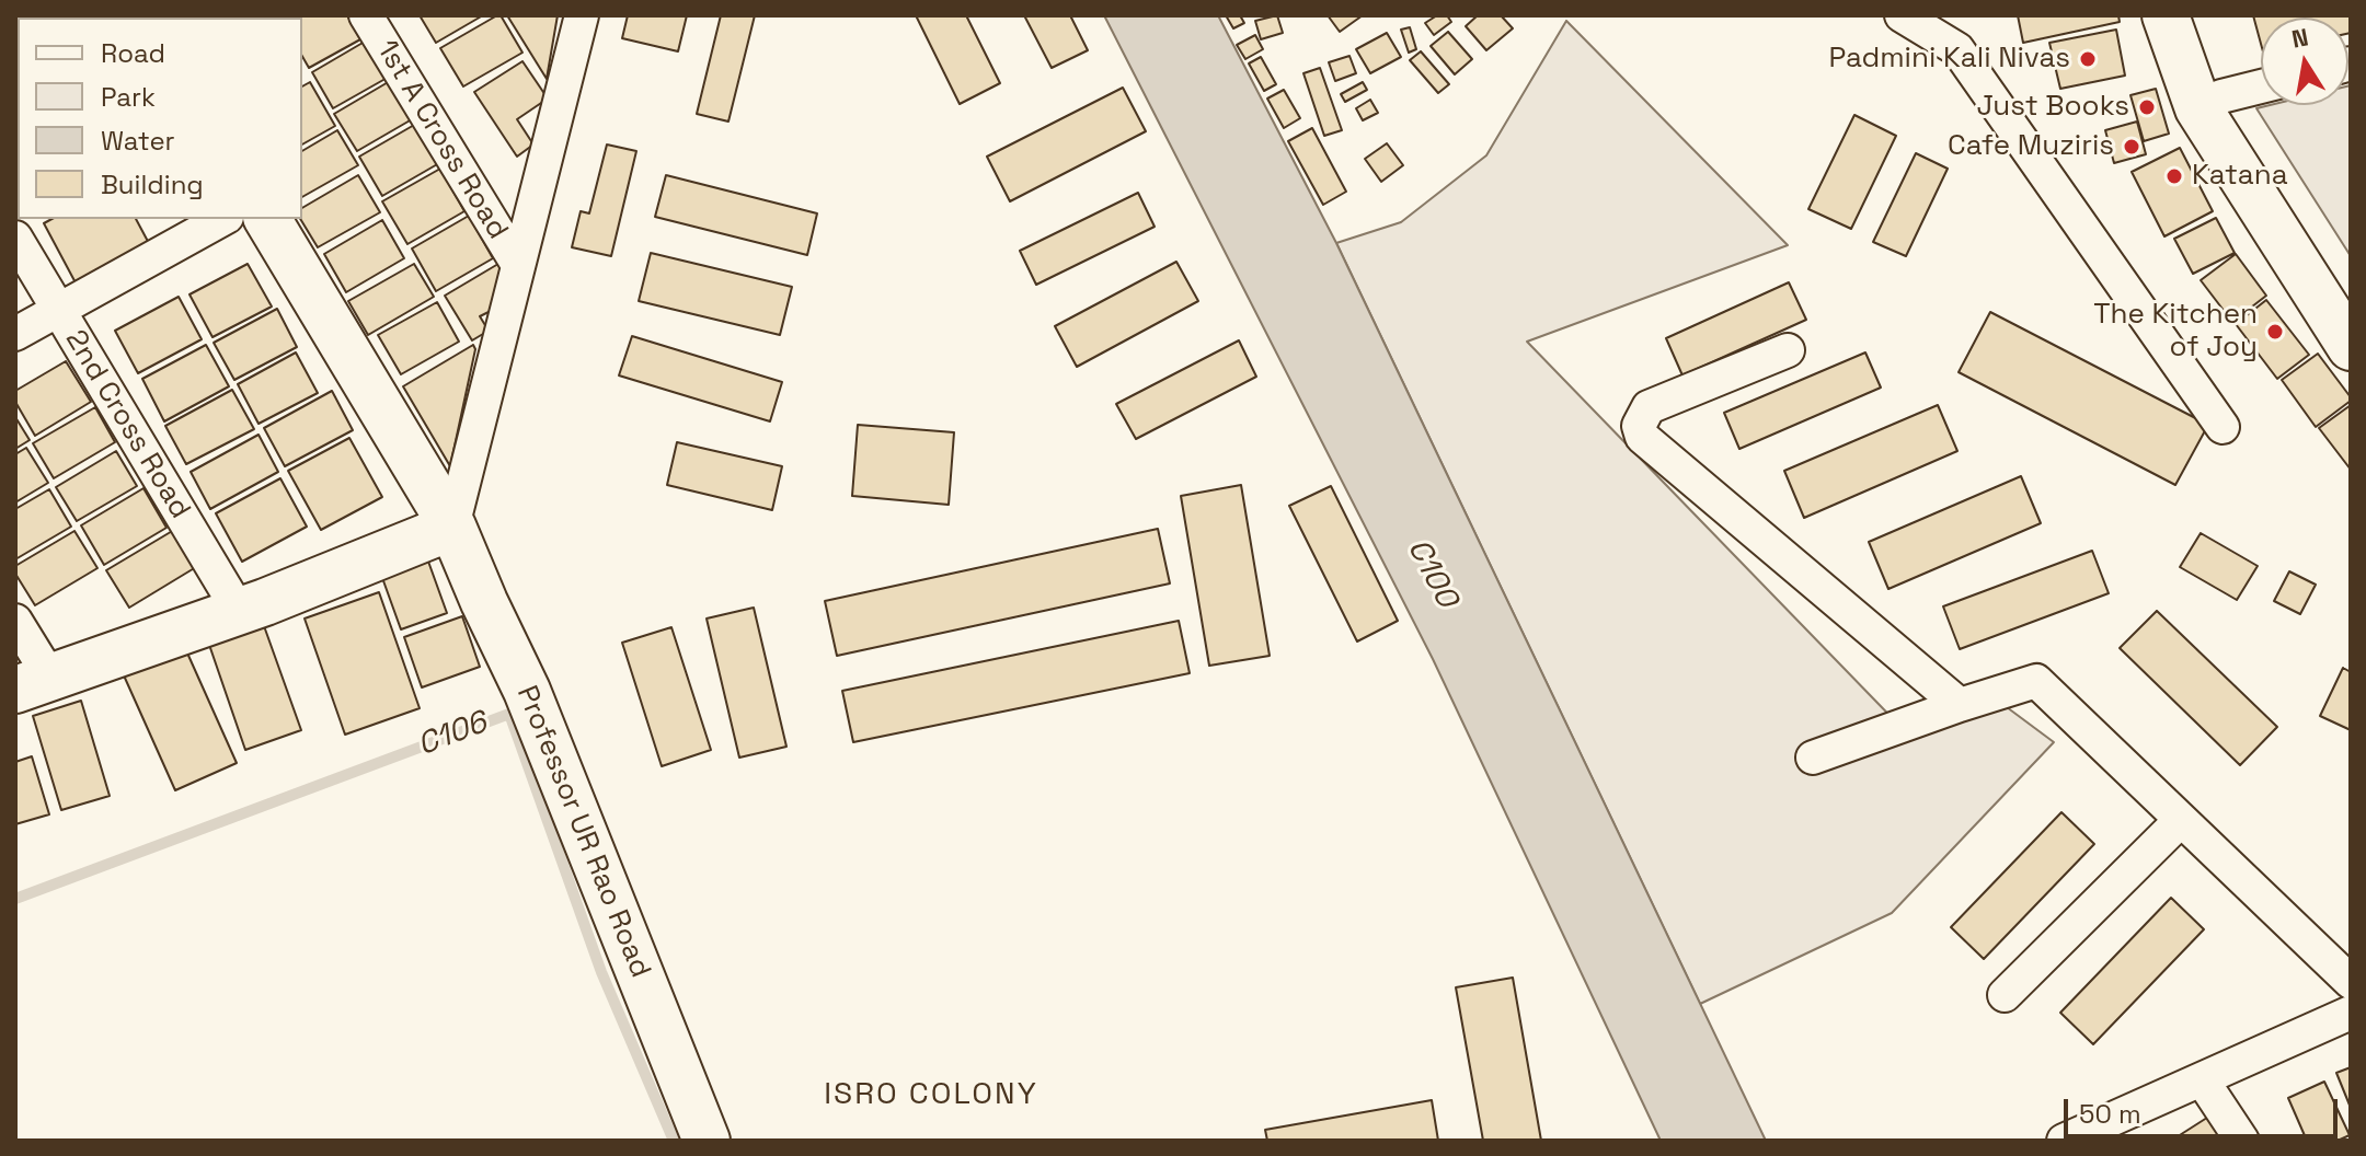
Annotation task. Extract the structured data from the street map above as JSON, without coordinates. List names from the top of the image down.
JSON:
{
  "streets": {
    "street": ["1st A Cross Road", "2nd Cross Road", "Professor UR Rao Road"]
  },
  "districts": ["ISRO COLONY"],
  "water": ["C100", "C106"],
  "places": [
    "Padmini Kali Nivas",
    "Just Books",
    "Cafe Muziris",
    "Katana",
    "The Kitchen of Joy"
  ],
  "legend": [
    "Road",
    "Park",
    "Water",
    "Building"
  ],
  "scale_bar": "50 m",
  "north": "top"
}
